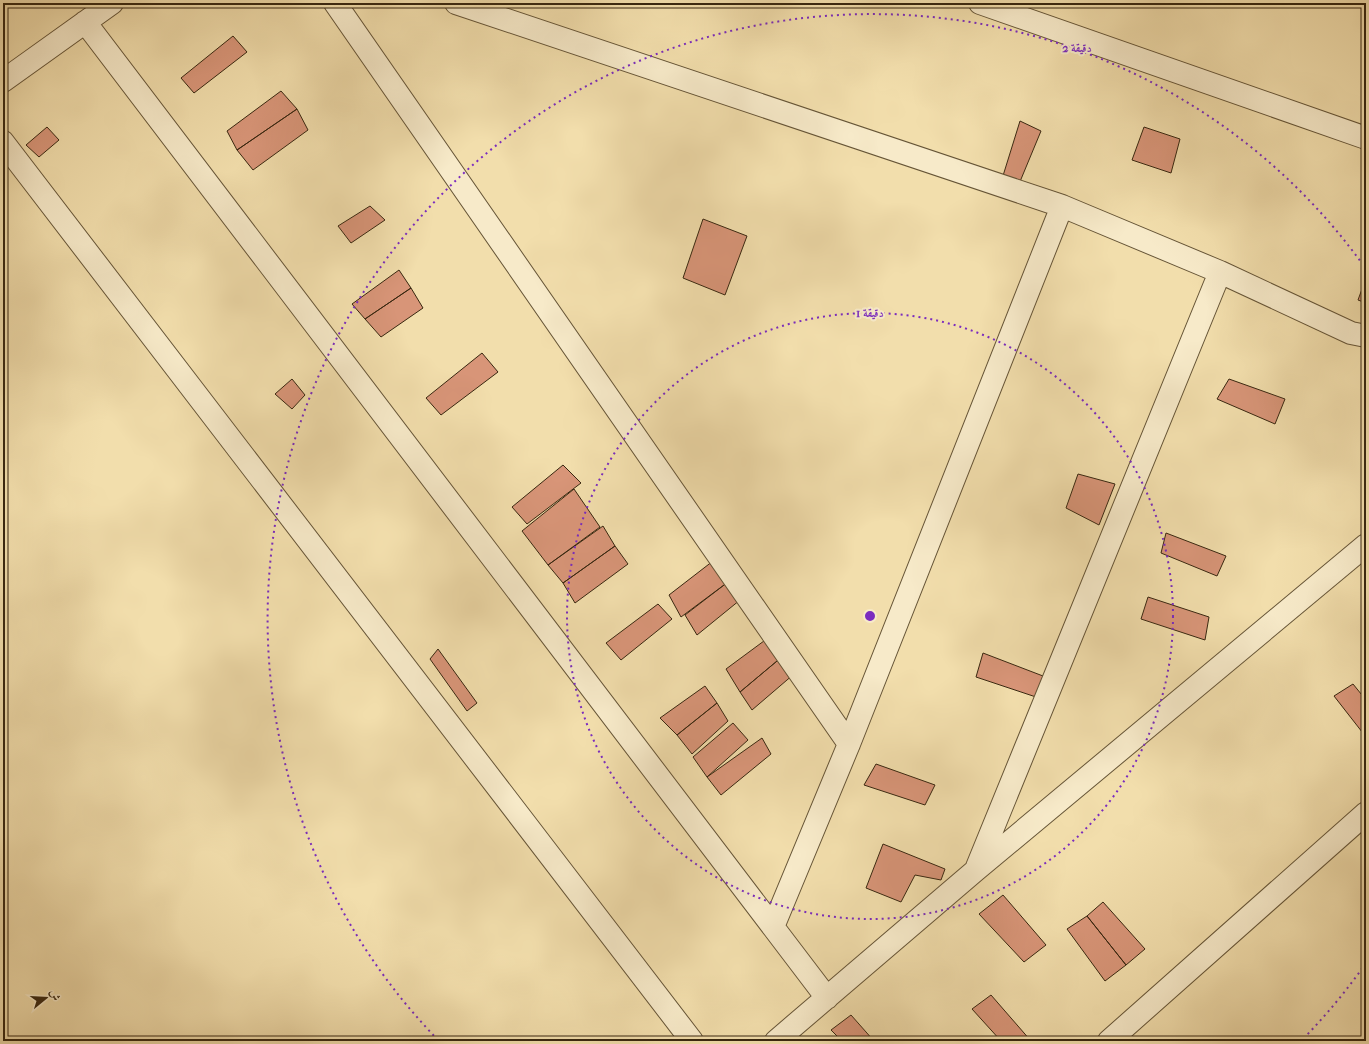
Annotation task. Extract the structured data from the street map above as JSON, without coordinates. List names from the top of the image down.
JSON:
{
  "north": "right",
  "rings": ["2 دقيقة", "1 دقيقة"]
}
